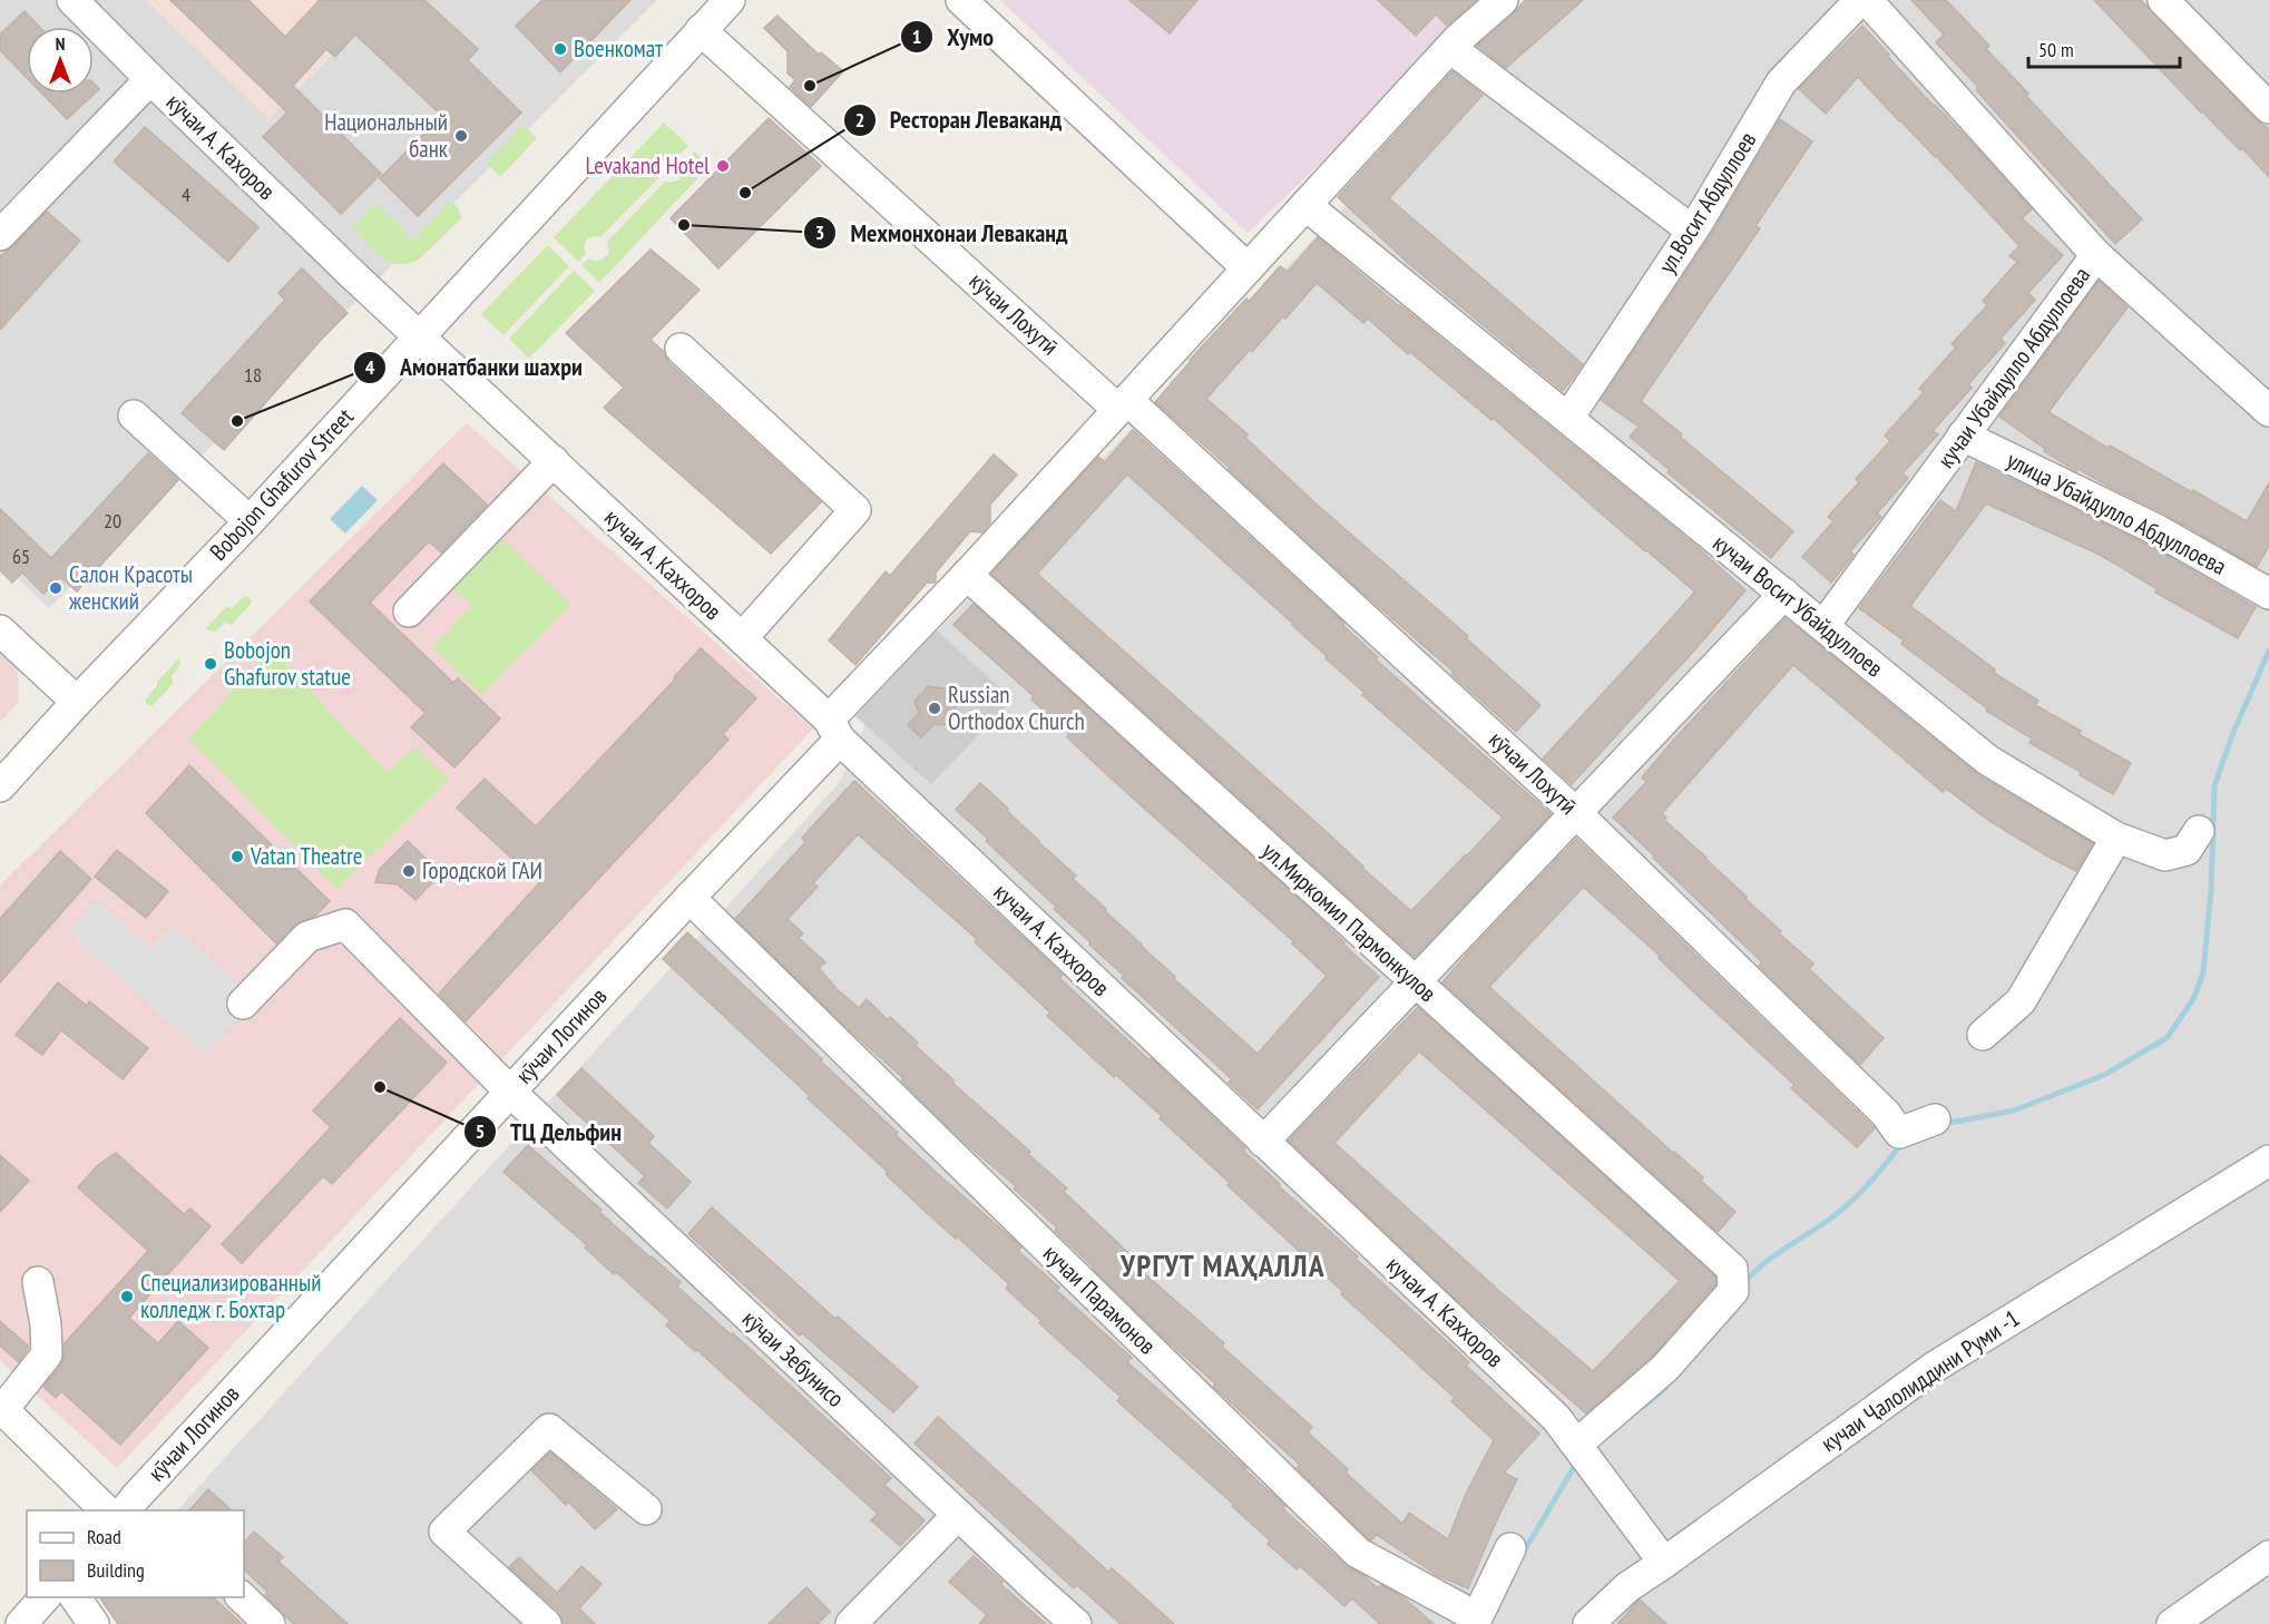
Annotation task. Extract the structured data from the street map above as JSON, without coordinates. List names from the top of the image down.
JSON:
{
  "streets": {
    "street": [
      "кӯчаи А. Кахоров",
      "ул.Восит Абдуллоев",
      "кӯчаи Лохутӣ",
      "кучаи Убайдулло Абдуллоева",
      "Bobojon Ghafurov Street",
      "улица Убайдулло Абдуллоева",
      "кучаи А. Каххоров",
      "кучаи Восит Убайдуллоев",
      "ул.Миркомил Пармонкулов",
      "кӯчаи Логинов",
      "кучаи Парамонов",
      "кӯчаи Зебунисо",
      "кучаи Ҷалолиддини Руми -1"
    ]
  },
  "crossings": [
    ["кӯчаи А. Кахоров", "Bobojon Ghafurov Street"],
    ["кӯчаи А. Кахоров", "кучаи А. Каххоров"],
    ["ул.Восит Абдуллоев", "кучаи Восит Убайдуллоев"],
    ["кӯчаи Лохутӣ", "Bobojon Ghafurov Street"],
    ["кӯчаи Лохутӣ", "кӯчаи Логинов"],
    ["кучаи Убайдулло Абдуллоева", "улица Убайдулло Абдуллоева"],
    ["кучаи Убайдулло Абдуллоева", "кучаи Восит Убайдуллоев"],
    ["Bobojon Ghafurov Street", "кучаи А. Каххоров"],
    ["кучаи А. Каххоров", "ул.Миркомил Пармонкулов"],
    ["кучаи А. Каххоров", "кӯчаи Логинов"],
    ["кучаи А. Каххоров", "кучаи Ҷалолиддини Руми -1"],
    ["ул.Миркомил Пармонкулов", "кӯчаи Логинов"],
    ["кӯчаи Логинов", "кучаи Парамонов"],
    ["кӯчаи Логинов", "кӯчаи Зебунисо"]
  ],
  "districts": ["УРГУТ МАҲАЛЛА"],
  "places": [
    "Военкомат",
    "Хумо",
    "Национальный банк",
    "Levakand Hotel",
    "Ресторан Леваканд",
    "Мехмонхонаи Леваканд",
    "Амонатбанки шахри",
    "Салон Красоты женский",
    "Bobojon Ghafurov statue",
    "Russian Orthodox Church",
    "Vatan Theatre",
    "Городской ГАИ",
    "ТЦ Дельфин",
    "Специализированный колледж г. Бохтар"
  ],
  "house_numbers": [
    "4",
    "18",
    "20",
    "65"
  ],
  "legend": ["Road", "Building"],
  "scale_bar": "50 m",
  "north": "top"
}
